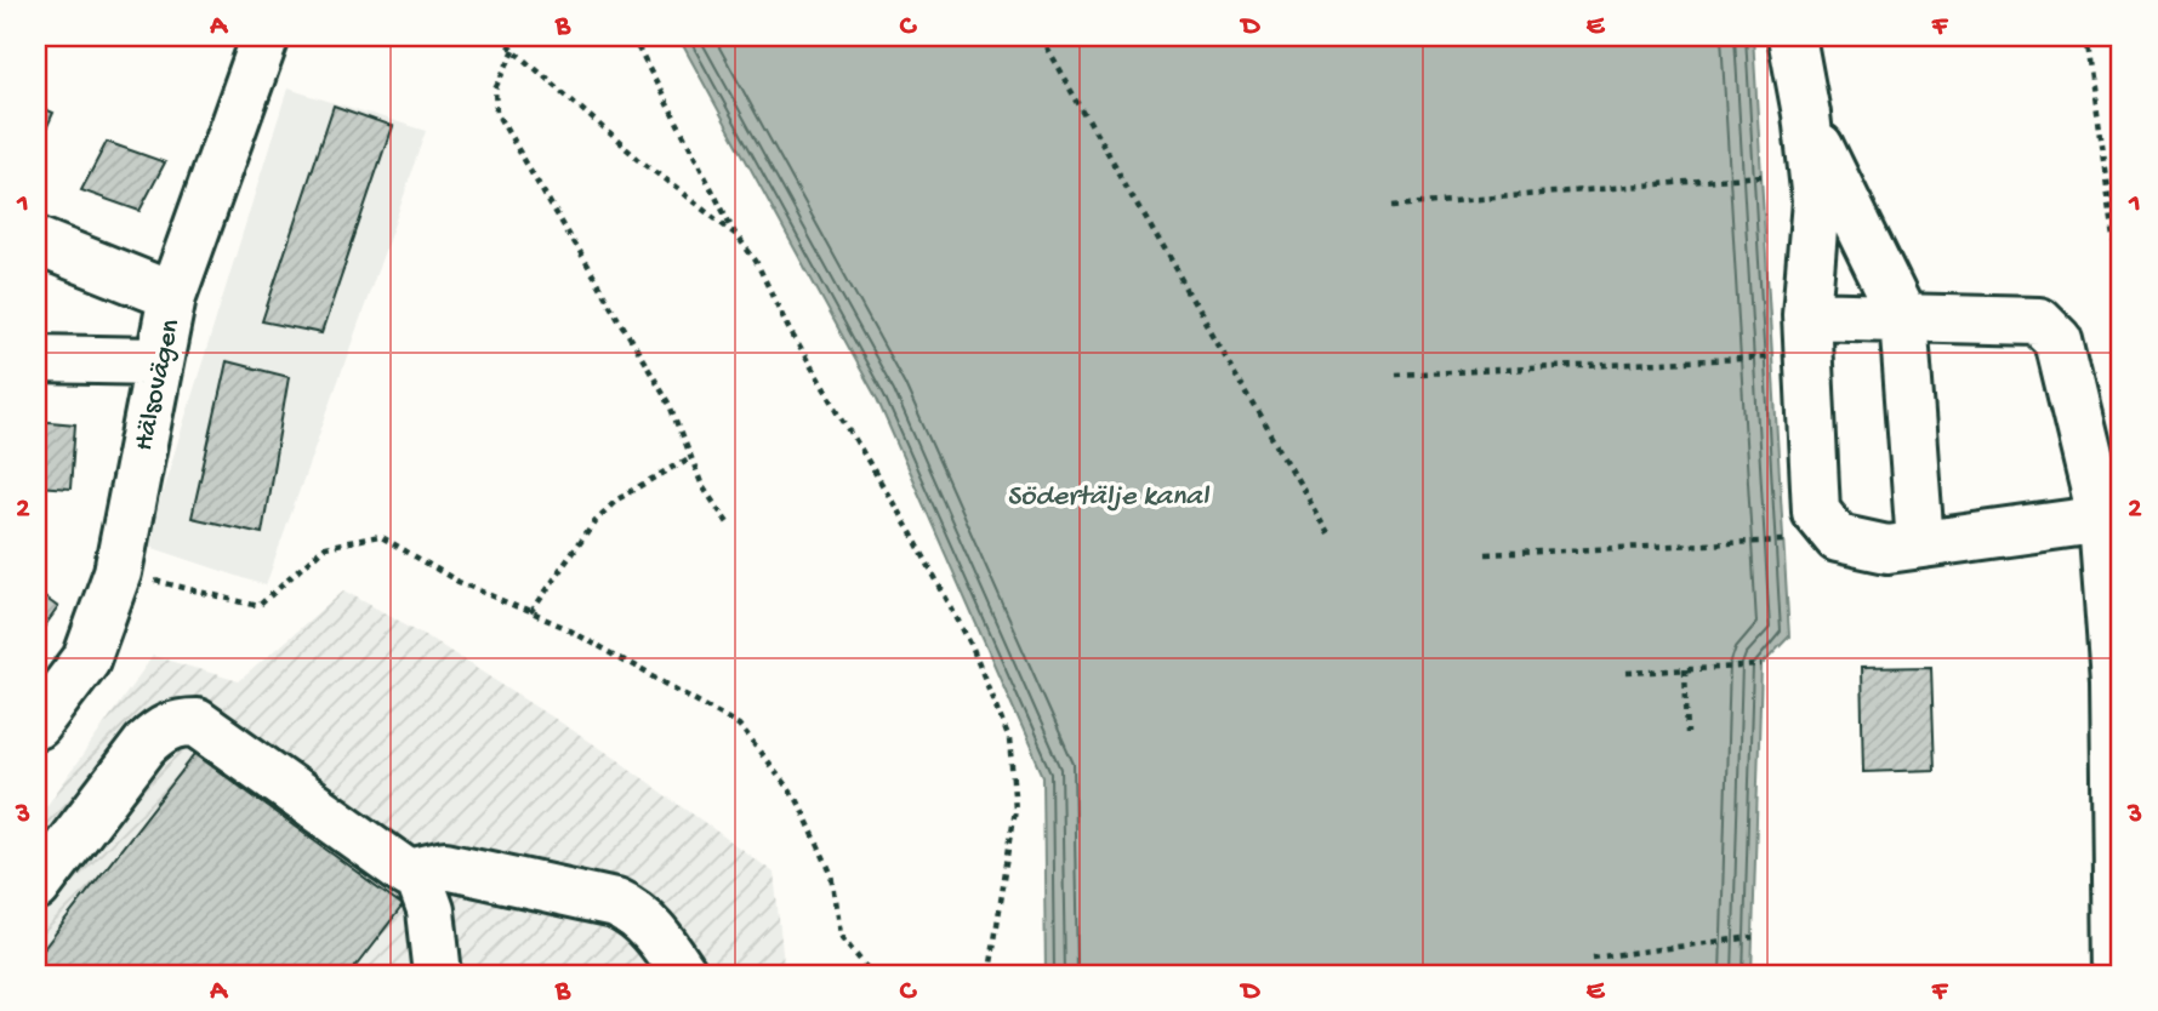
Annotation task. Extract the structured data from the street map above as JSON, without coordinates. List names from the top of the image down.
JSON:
{
  "streets": {
    "street": ["Hälsovägen"]
  },
  "water": ["Södertälje kanal"],
  "grid": {
    "columns": [
      "A",
      "B",
      "C",
      "D",
      "E",
      "F"
    ],
    "rows": ["1", "2", "3"]
  }
}
